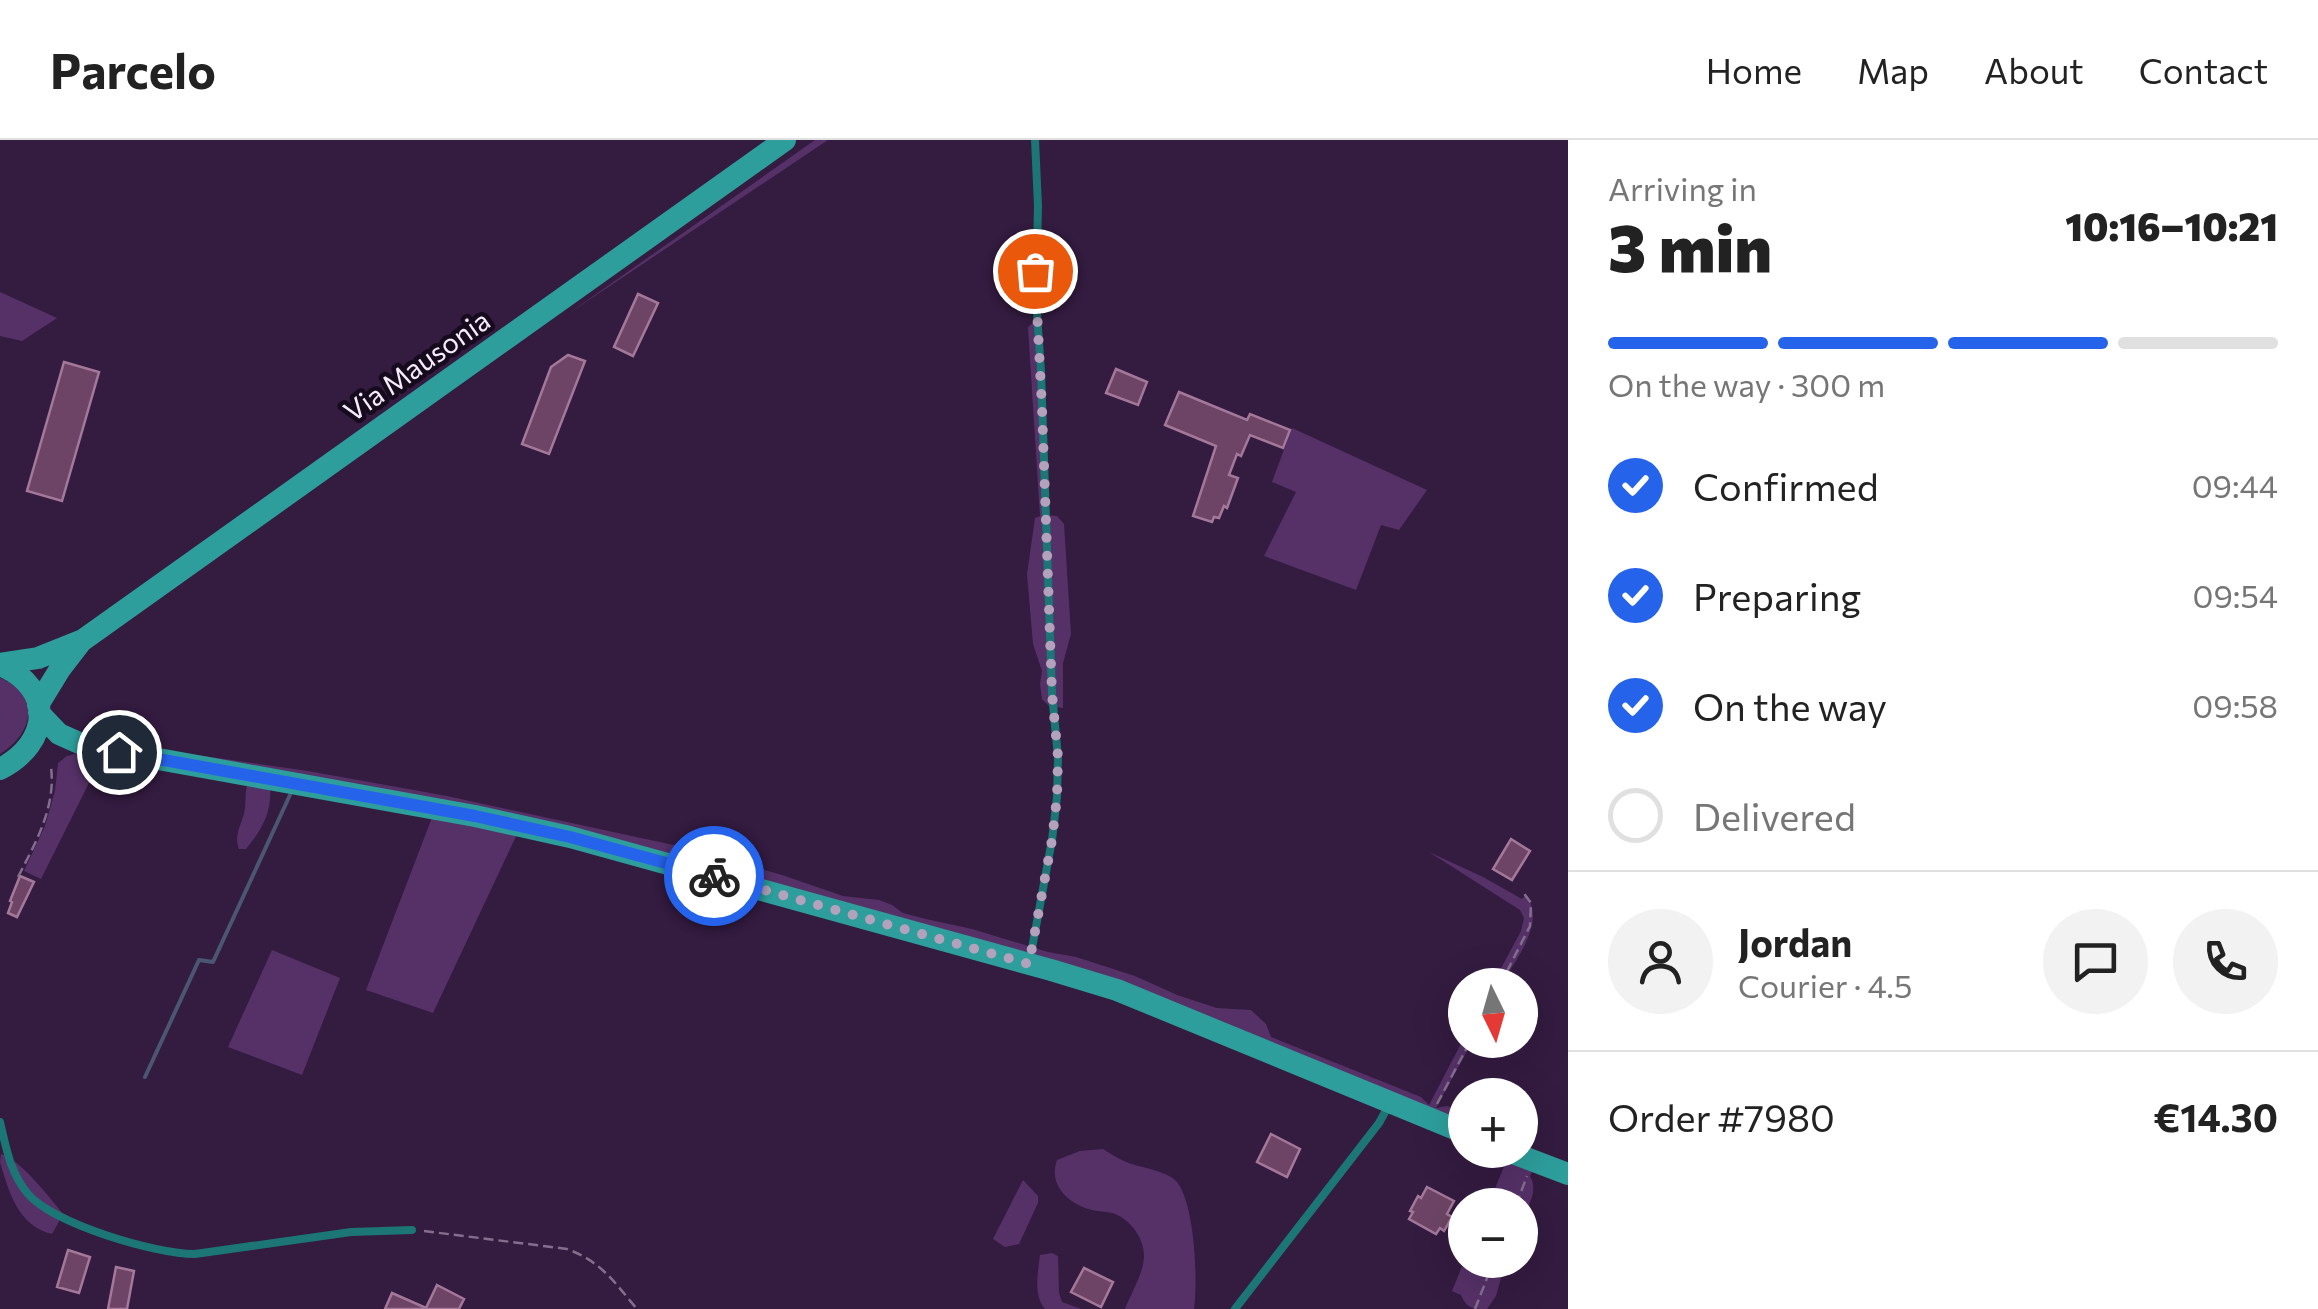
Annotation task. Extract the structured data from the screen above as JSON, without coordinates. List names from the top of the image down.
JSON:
{
  "streets": {
    "main road": ["Via Mausonia"]
  },
  "north": "bottom",
  "page": {
    "header": "Parcelo",
    "nav": [
      "Home",
      "Map",
      "About",
      "Contact"
    ],
    "heading": ["3 min", "Arriving in", "10:16–10:21"],
    "panel": [
      "Jordan",
      "Courier · 4.5",
      "Order #7980",
      "€14.30"
    ],
    "bar": "On the way · 300 m",
    "list": [
      ["Confirmed", "09:44"],
      ["Preparing", "09:54"],
      ["On the way", "09:58"],
      "Delivered"
    ],
    "map_buttons": ["+", "−"]
  }
}
